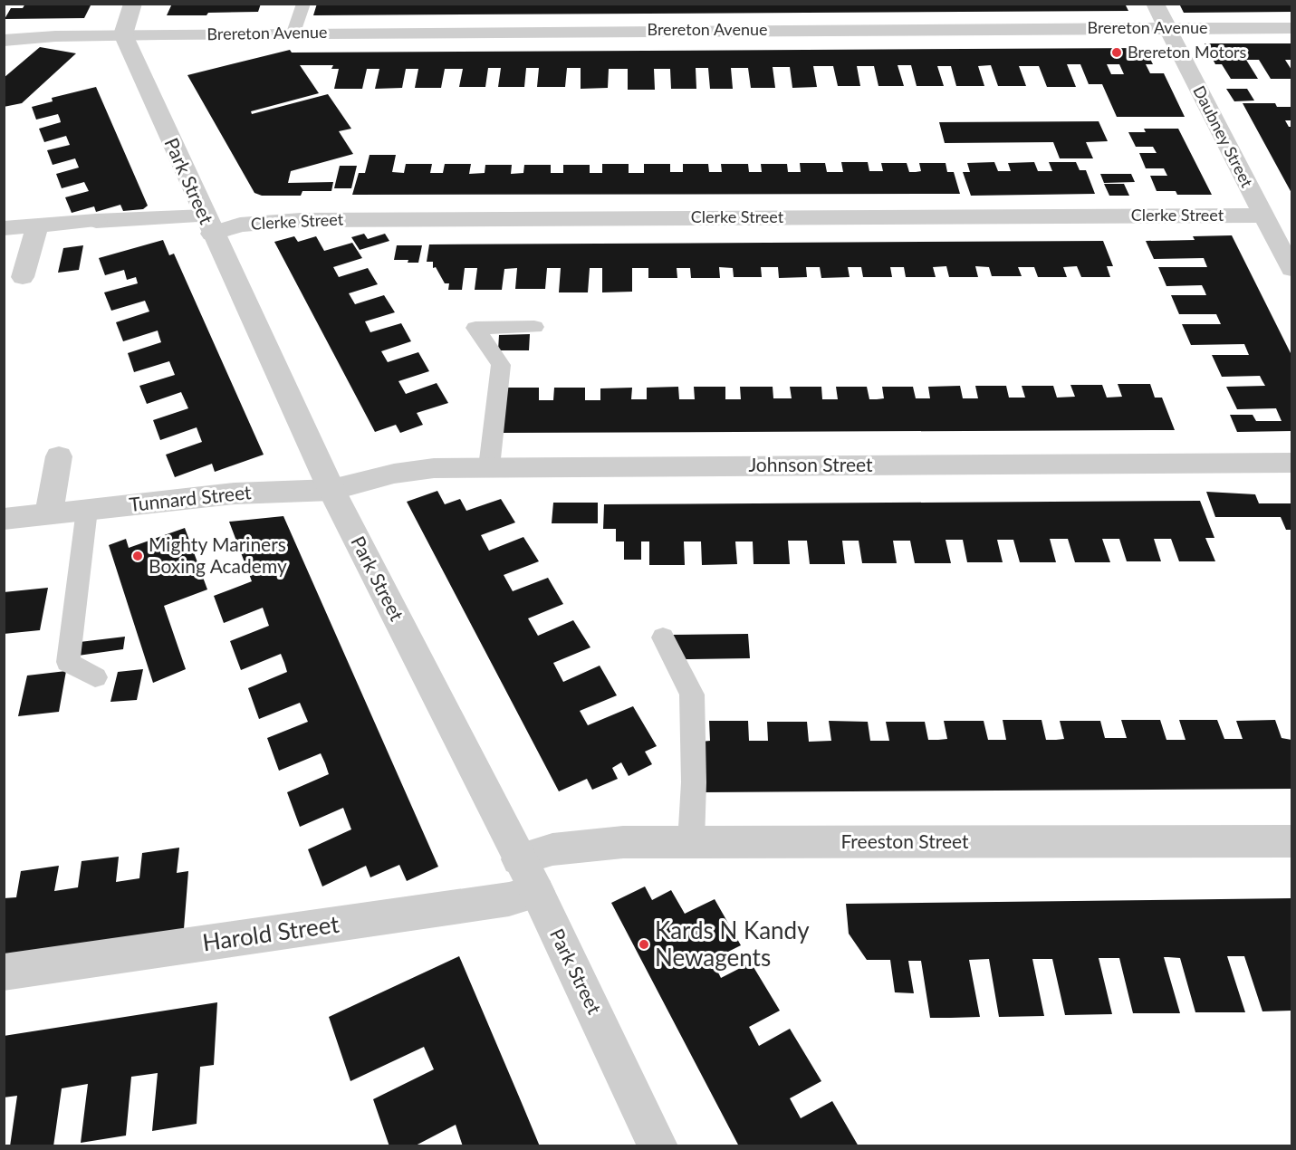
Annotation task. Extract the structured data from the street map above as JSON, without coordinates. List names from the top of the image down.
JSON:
{
  "streets": {
    "street": [
      "Brereton Avenue",
      "Daubney Street",
      "Park Street",
      "Clerke Street",
      "Johnson Street",
      "Tunnard Street",
      "Freeston Street",
      "Harold Street"
    ]
  },
  "crossings": [
    ["Brereton Avenue", "Daubney Street"],
    ["Brereton Avenue", "Park Street"],
    ["Daubney Street", "Clerke Street"],
    ["Park Street", "Clerke Street"],
    ["Park Street", "Johnson Street"],
    ["Park Street", "Tunnard Street"],
    ["Park Street", "Freeston Street"],
    ["Park Street", "Harold Street"],
    ["Johnson Street", "Tunnard Street"]
  ],
  "places": ["Brereton Motors", "Mighty Mariners Boxing Academy", "Kards N Kandy Newagents"]
}
